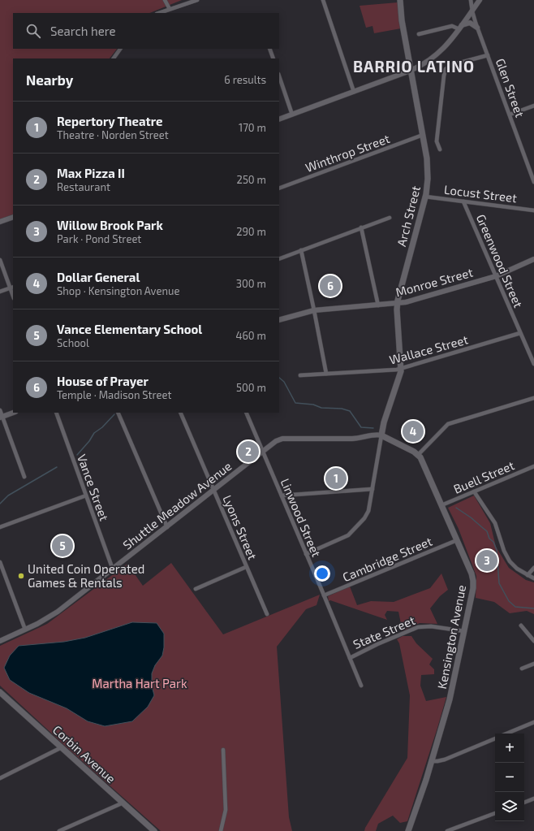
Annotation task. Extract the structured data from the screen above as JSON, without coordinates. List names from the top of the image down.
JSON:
{
  "streets": {
    "main road": ["Arch Street", "Kensington Avenue", "Corbin Avenue"],
    "street": [
      "Glen Street",
      "Winthrop Street",
      "Locust Street",
      "Greenwood Street",
      "Monroe Street",
      "Wallace Street",
      "Buell Street",
      "Vance Street",
      "Shuttle Meadow Avenue",
      "Linwood Street",
      "Lyons Street",
      "Cambridge Street",
      "State Street"
    ]
  },
  "crossings": [
    ["Winthrop Street", "Arch Street"],
    ["Locust Street", "Arch Street"],
    ["Locust Street", "Greenwood Street"],
    ["Arch Street", "Monroe Street"],
    ["Arch Street", "Wallace Street"],
    ["Arch Street", "Shuttle Meadow Avenue"],
    ["Greenwood Street", "Monroe Street"],
    ["Greenwood Street", "Wallace Street"],
    ["Buell Street", "Kensington Avenue"],
    ["Vance Street", "Shuttle Meadow Avenue"],
    ["Shuttle Meadow Avenue", "Linwood Street"],
    ["Shuttle Meadow Avenue", "Lyons Street"],
    ["Linwood Street", "Cambridge Street"],
    ["Linwood Street", "State Street"],
    ["Cambridge Street", "Kensington Avenue"],
    ["State Street", "Kensington Avenue"]
  ],
  "districts": ["BARRIO LATINO"],
  "parks": ["Martha Hart Park"],
  "places": ["United Coin Operated Games & Rentals"],
  "page": {
    "search": "Search here",
    "heading": ["Nearby", "6 results"],
    "list": [
      {
        "mark": "1",
        "name": "Repertory Theatre",
        "note": "Theatre · Norden Street",
        "value": "170 m"
      },
      {
        "mark": "2",
        "name": "Max Pizza II",
        "note": "Restaurant",
        "value": "250 m"
      },
      {
        "mark": "3",
        "name": "Willow Brook Park",
        "note": "Park · Pond Street",
        "value": "290 m"
      },
      {
        "mark": "4",
        "name": "Dollar General",
        "note": "Shop · Kensington Avenue",
        "value": "300 m"
      },
      {
        "mark": "5",
        "name": "Vance Elementary School",
        "note": "School",
        "value": "460 m"
      },
      {
        "mark": "6",
        "name": "House of Prayer",
        "note": "Temple · Madison Street",
        "value": "500 m"
      }
    ],
    "pins": [
      "6",
      "4",
      "2",
      "1",
      "5",
      "3"
    ],
    "map_buttons": ["+", "−"]
  }
}
